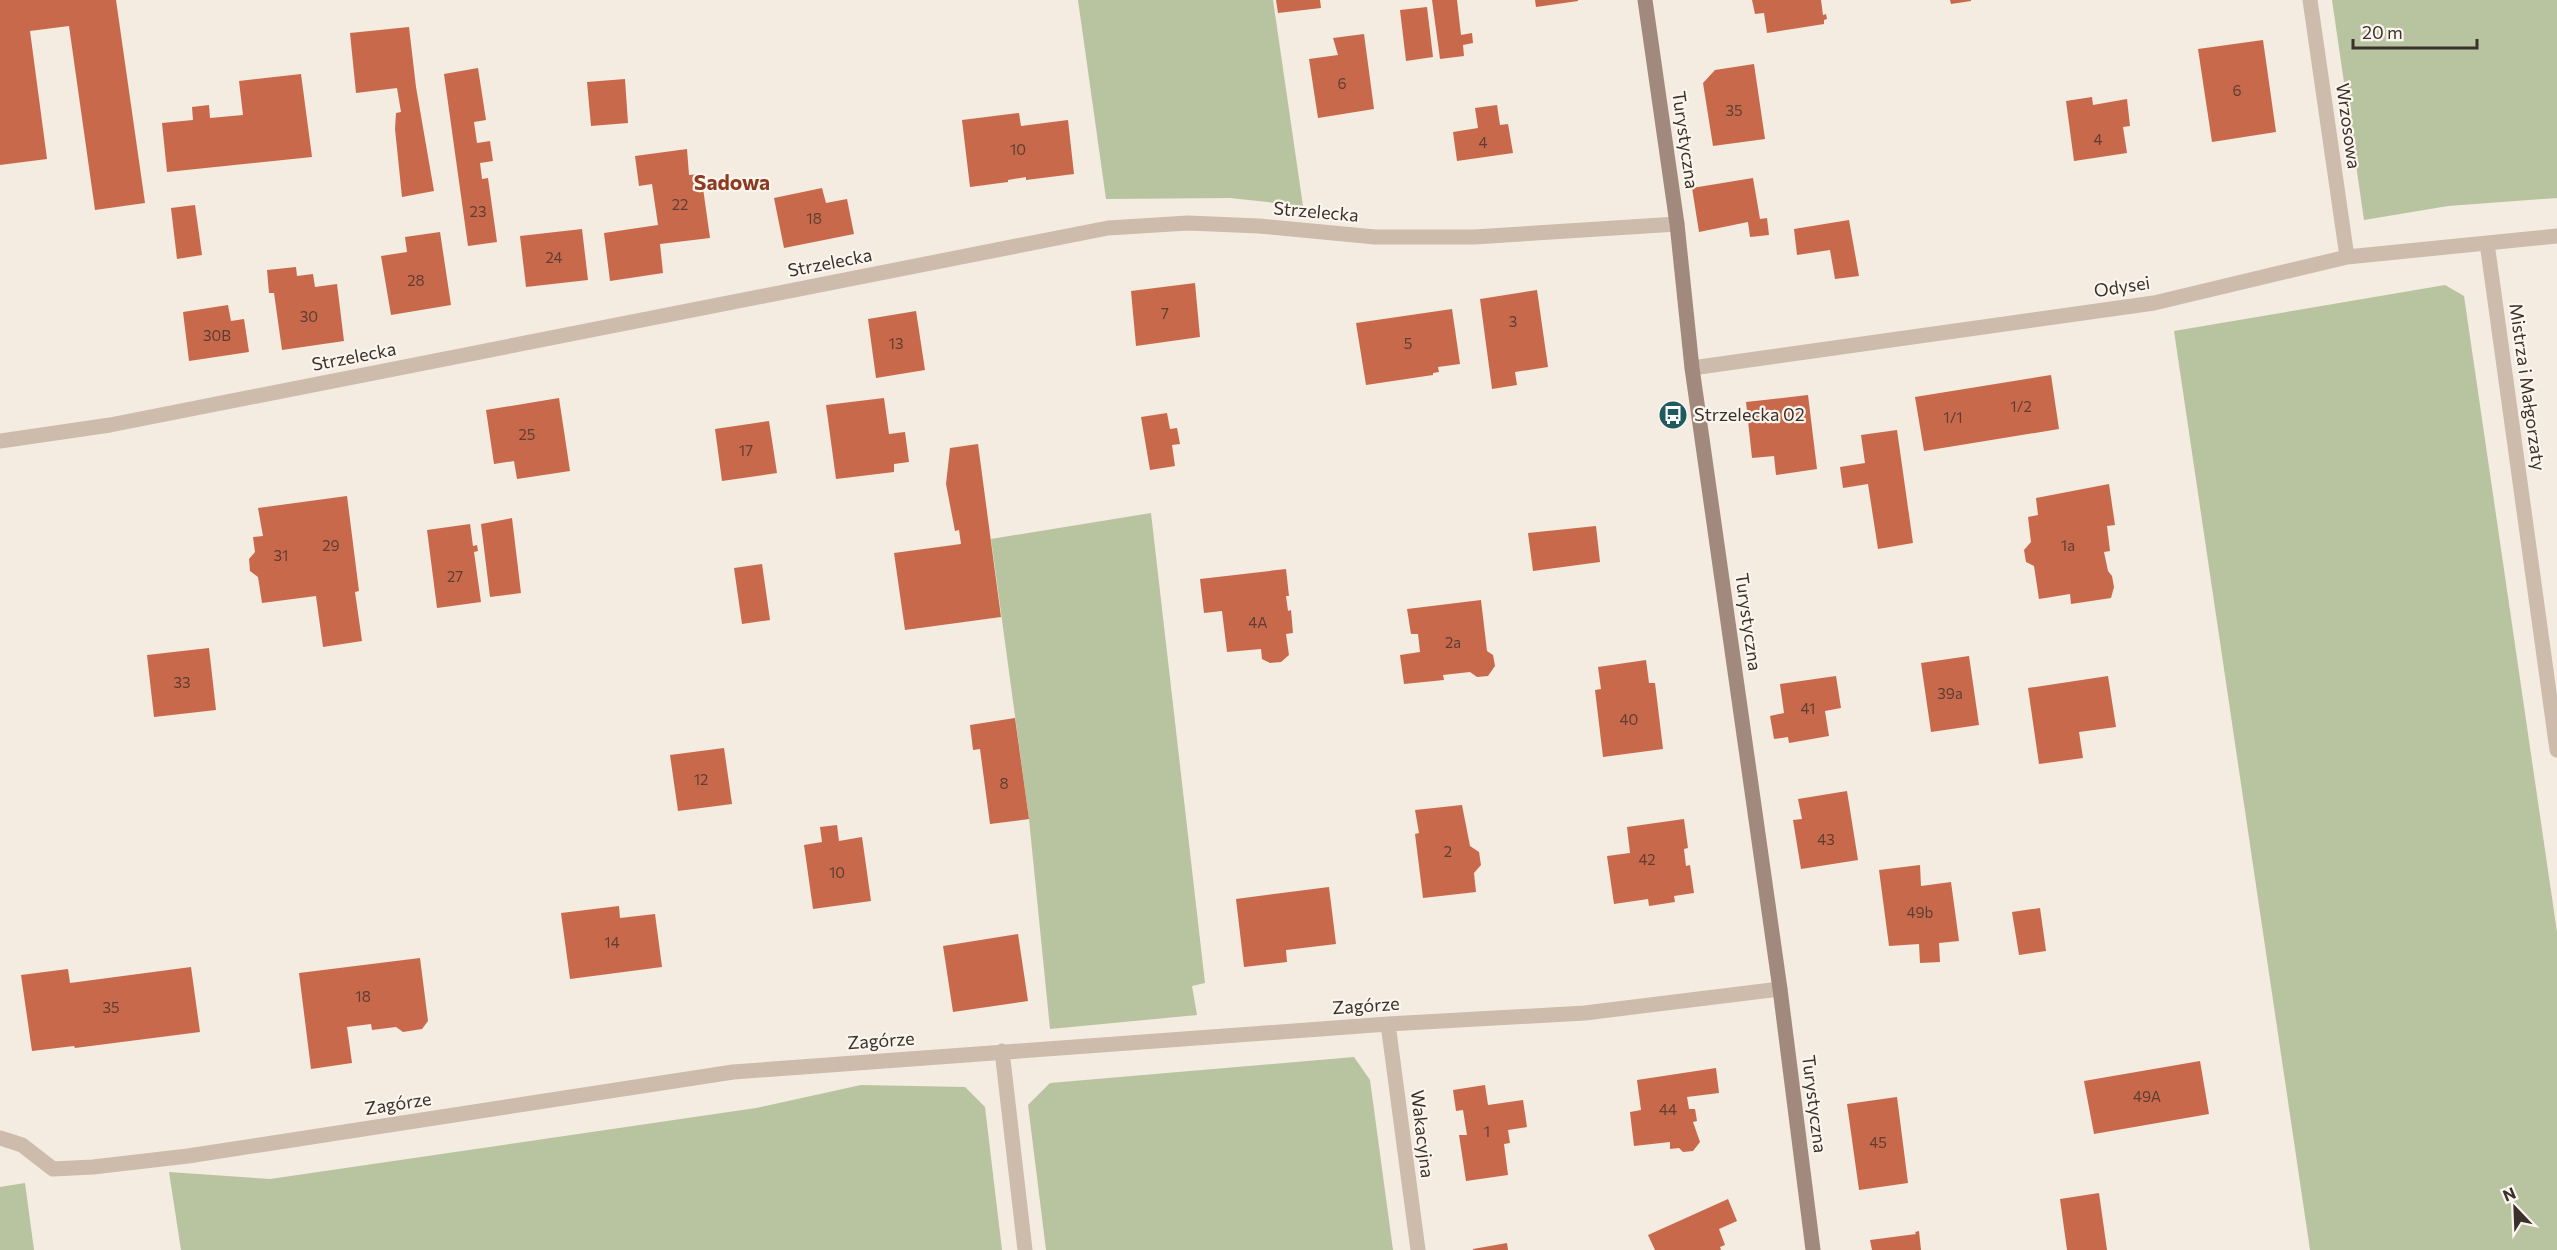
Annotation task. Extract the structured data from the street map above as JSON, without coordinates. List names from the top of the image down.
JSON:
{
  "streets": {
    "street": [
      "Wrzosowa",
      "Turystyczna",
      "Strzelecka",
      "Odysei",
      "Mistrza i Małgorzaty",
      "Zagórze",
      "Wakacyjna"
    ]
  },
  "crossings": [
    ["Wrzosowa", "Odysei"],
    ["Turystyczna", "Strzelecka"],
    ["Turystyczna", "Odysei"],
    ["Turystyczna", "Zagórze"],
    ["Odysei", "Mistrza i Małgorzaty"],
    ["Zagórze", "Wakacyjna"]
  ],
  "districts": ["Sadowa"],
  "places": {
    "bus stop": ["Strzelecka 02"]
  },
  "house_numbers": [
    "6",
    "6",
    "35",
    "4",
    "4",
    "10",
    "22",
    "23",
    "18",
    "24",
    "28",
    "7",
    "30",
    "3",
    "30B",
    "13",
    "5",
    "1/2",
    "1/1",
    "25",
    "17",
    "29",
    "1a",
    "31",
    "27",
    "4A",
    "2a",
    "33",
    "39a",
    "41",
    "40",
    "12",
    "8",
    "43",
    "2",
    "42",
    "10",
    "49b",
    "14",
    "18",
    "35",
    "49A",
    "44",
    "1",
    "45"
  ],
  "scale_bar": "20 m",
  "north": "top left"
}
